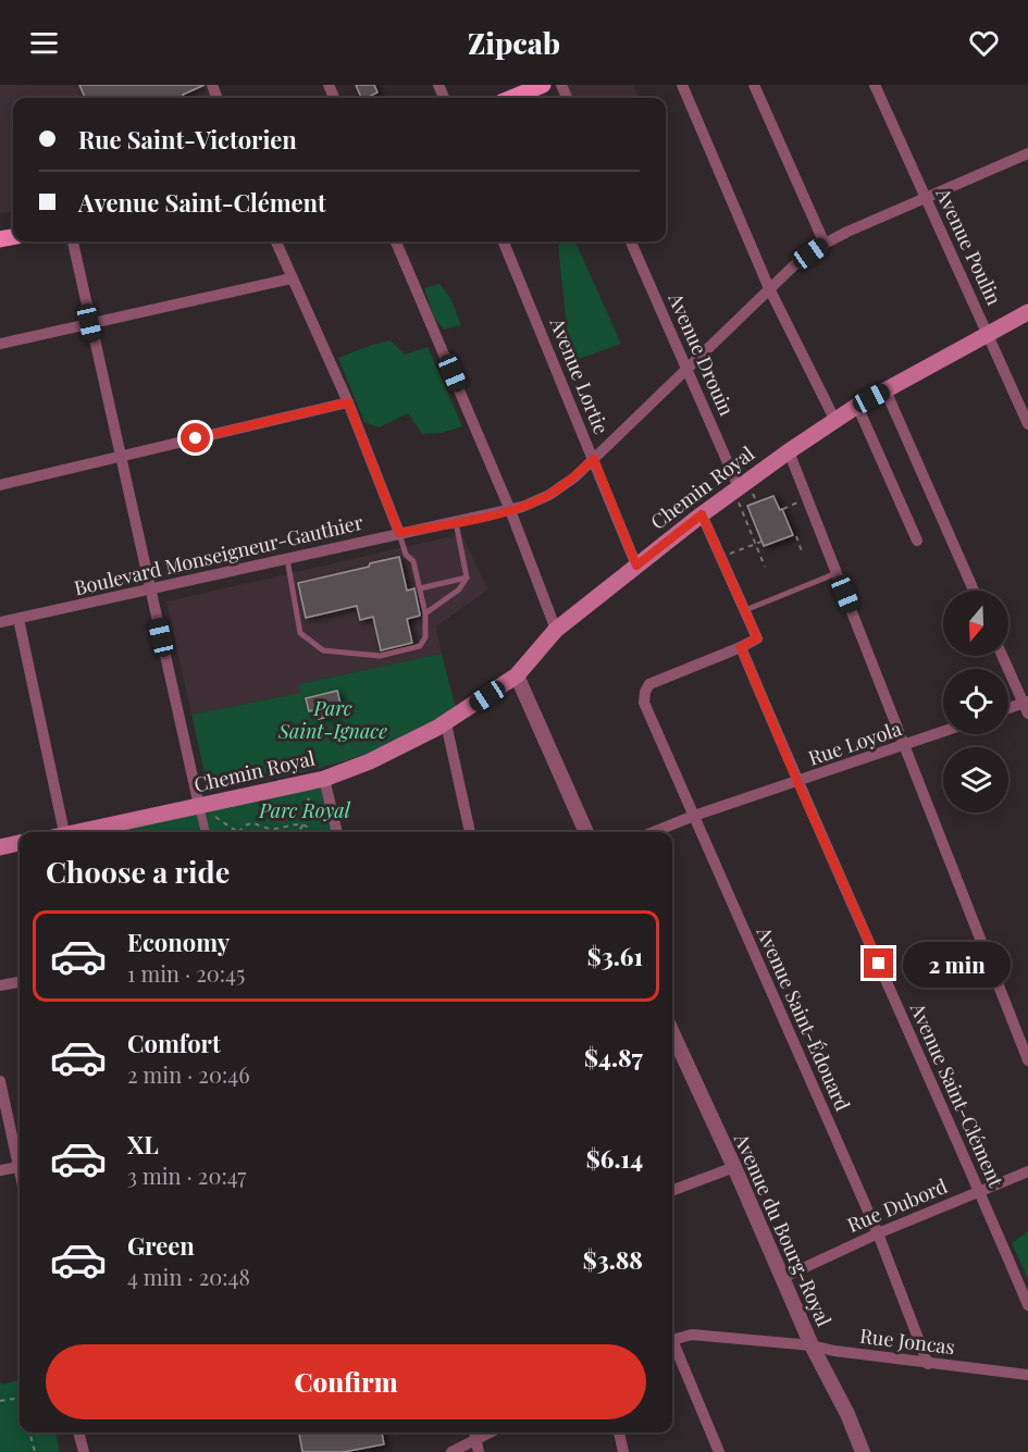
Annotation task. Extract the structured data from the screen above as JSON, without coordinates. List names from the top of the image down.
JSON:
{
  "streets": {
    "main road": ["Chemin Royal"],
    "street": [
      "Avenue Poulin",
      "Avenue Drouin",
      "Avenue Lortie",
      "Boulevard Monseigneur-Gauthier",
      "Rue Loyola",
      "Avenue Saint-Édouard",
      "Avenue Saint-Clément",
      "Rue Dubord",
      "Avenue du Bourg-Royal",
      "Rue Joncas"
    ]
  },
  "crossings": [
    ["Avenue Poulin", "Chemin Royal"],
    ["Avenue Poulin", "Boulevard Monseigneur-Gauthier"],
    ["Avenue Drouin", "Chemin Royal"],
    ["Avenue Drouin", "Boulevard Monseigneur-Gauthier"],
    ["Avenue Lortie", "Chemin Royal"],
    ["Avenue Lortie", "Boulevard Monseigneur-Gauthier"],
    ["Rue Loyola", "Avenue Saint-Édouard"],
    ["Rue Loyola", "Avenue Saint-Clément"],
    ["Avenue Saint-Édouard", "Avenue Saint-Clément"],
    ["Avenue Saint-Édouard", "Rue Dubord"],
    ["Avenue Saint-Édouard", "Rue Joncas"],
    ["Avenue Saint-Clément", "Rue Dubord"],
    ["Rue Dubord", "Avenue du Bourg-Royal"],
    ["Avenue du Bourg-Royal", "Rue Joncas"]
  ],
  "parks": ["Parc Saint-Ignace", "Parc Royal"],
  "north": "bottom",
  "page": {
    "header": "Zipcab",
    "banner": ["Rue Saint-Victorien", "Avenue Saint-Clément"],
    "heading": "Choose a ride",
    "list": [
      {
        "name": "Economy",
        "note": "1 min · 20:45",
        "value": "$3.61"
      },
      {
        "name": "Comfort",
        "note": "2 min · 20:46",
        "value": "$4.87"
      },
      {
        "name": "XL",
        "note": "3 min · 20:47",
        "value": "$6.14"
      },
      {
        "name": "Green",
        "note": "4 min · 20:48",
        "value": "$3.88"
      }
    ],
    "bubble": "2 min",
    "buttons": "Confirm"
  }
}
